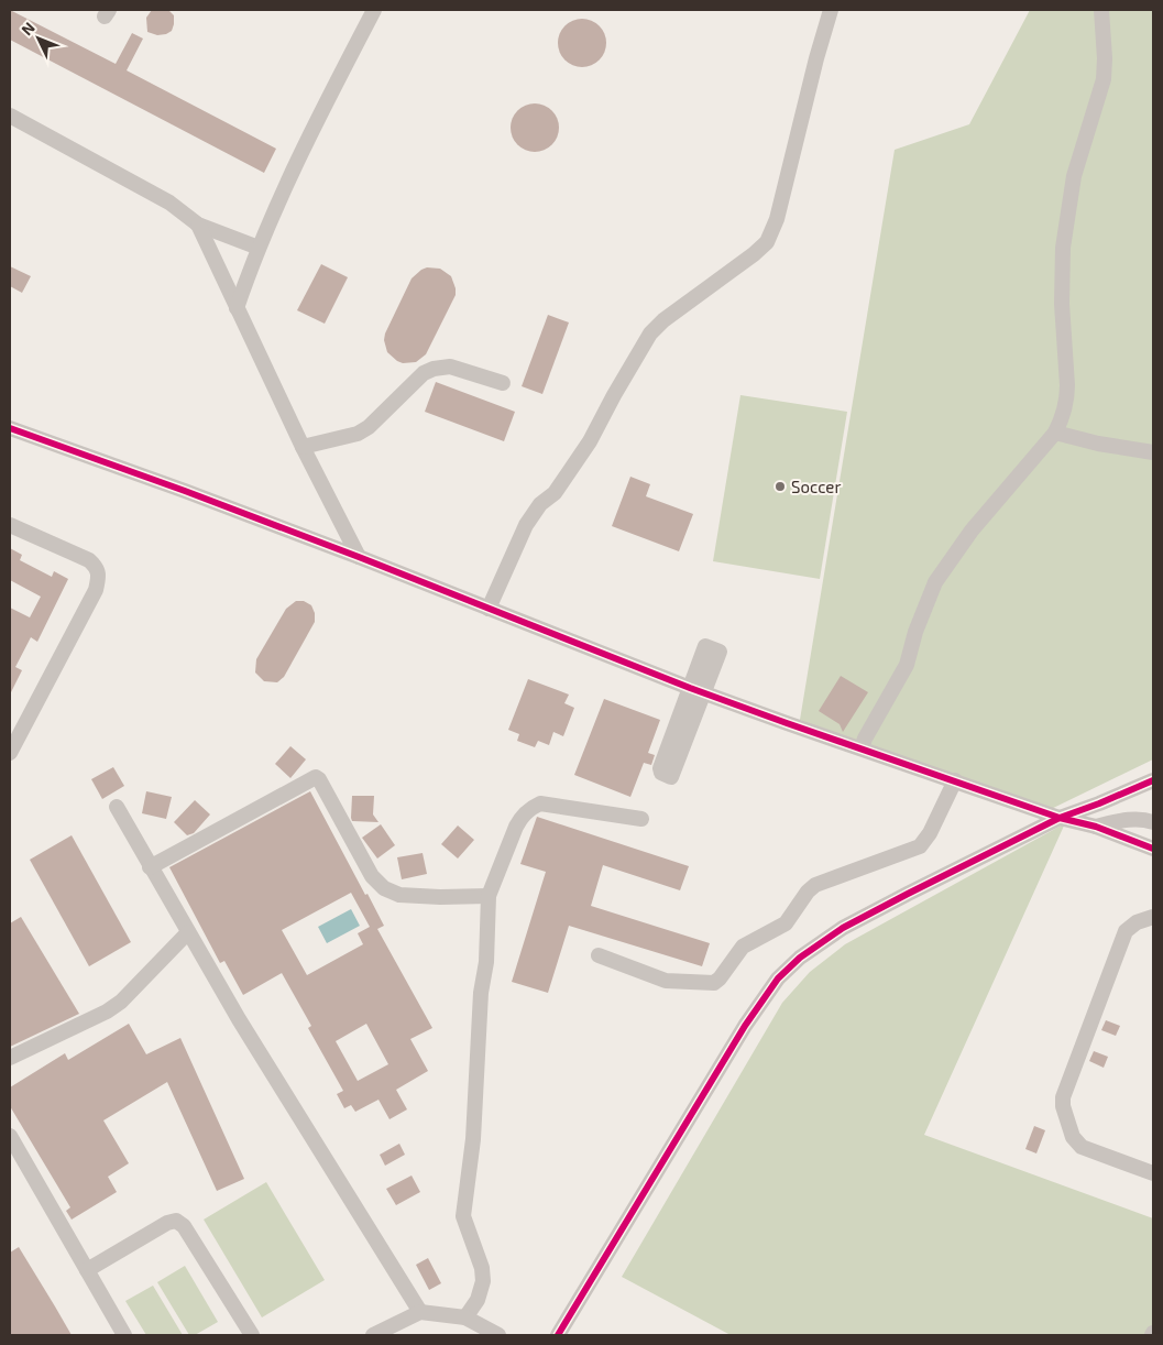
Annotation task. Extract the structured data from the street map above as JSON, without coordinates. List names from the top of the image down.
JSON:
{
  "places": ["Soccer"],
  "north": "top left"
}
